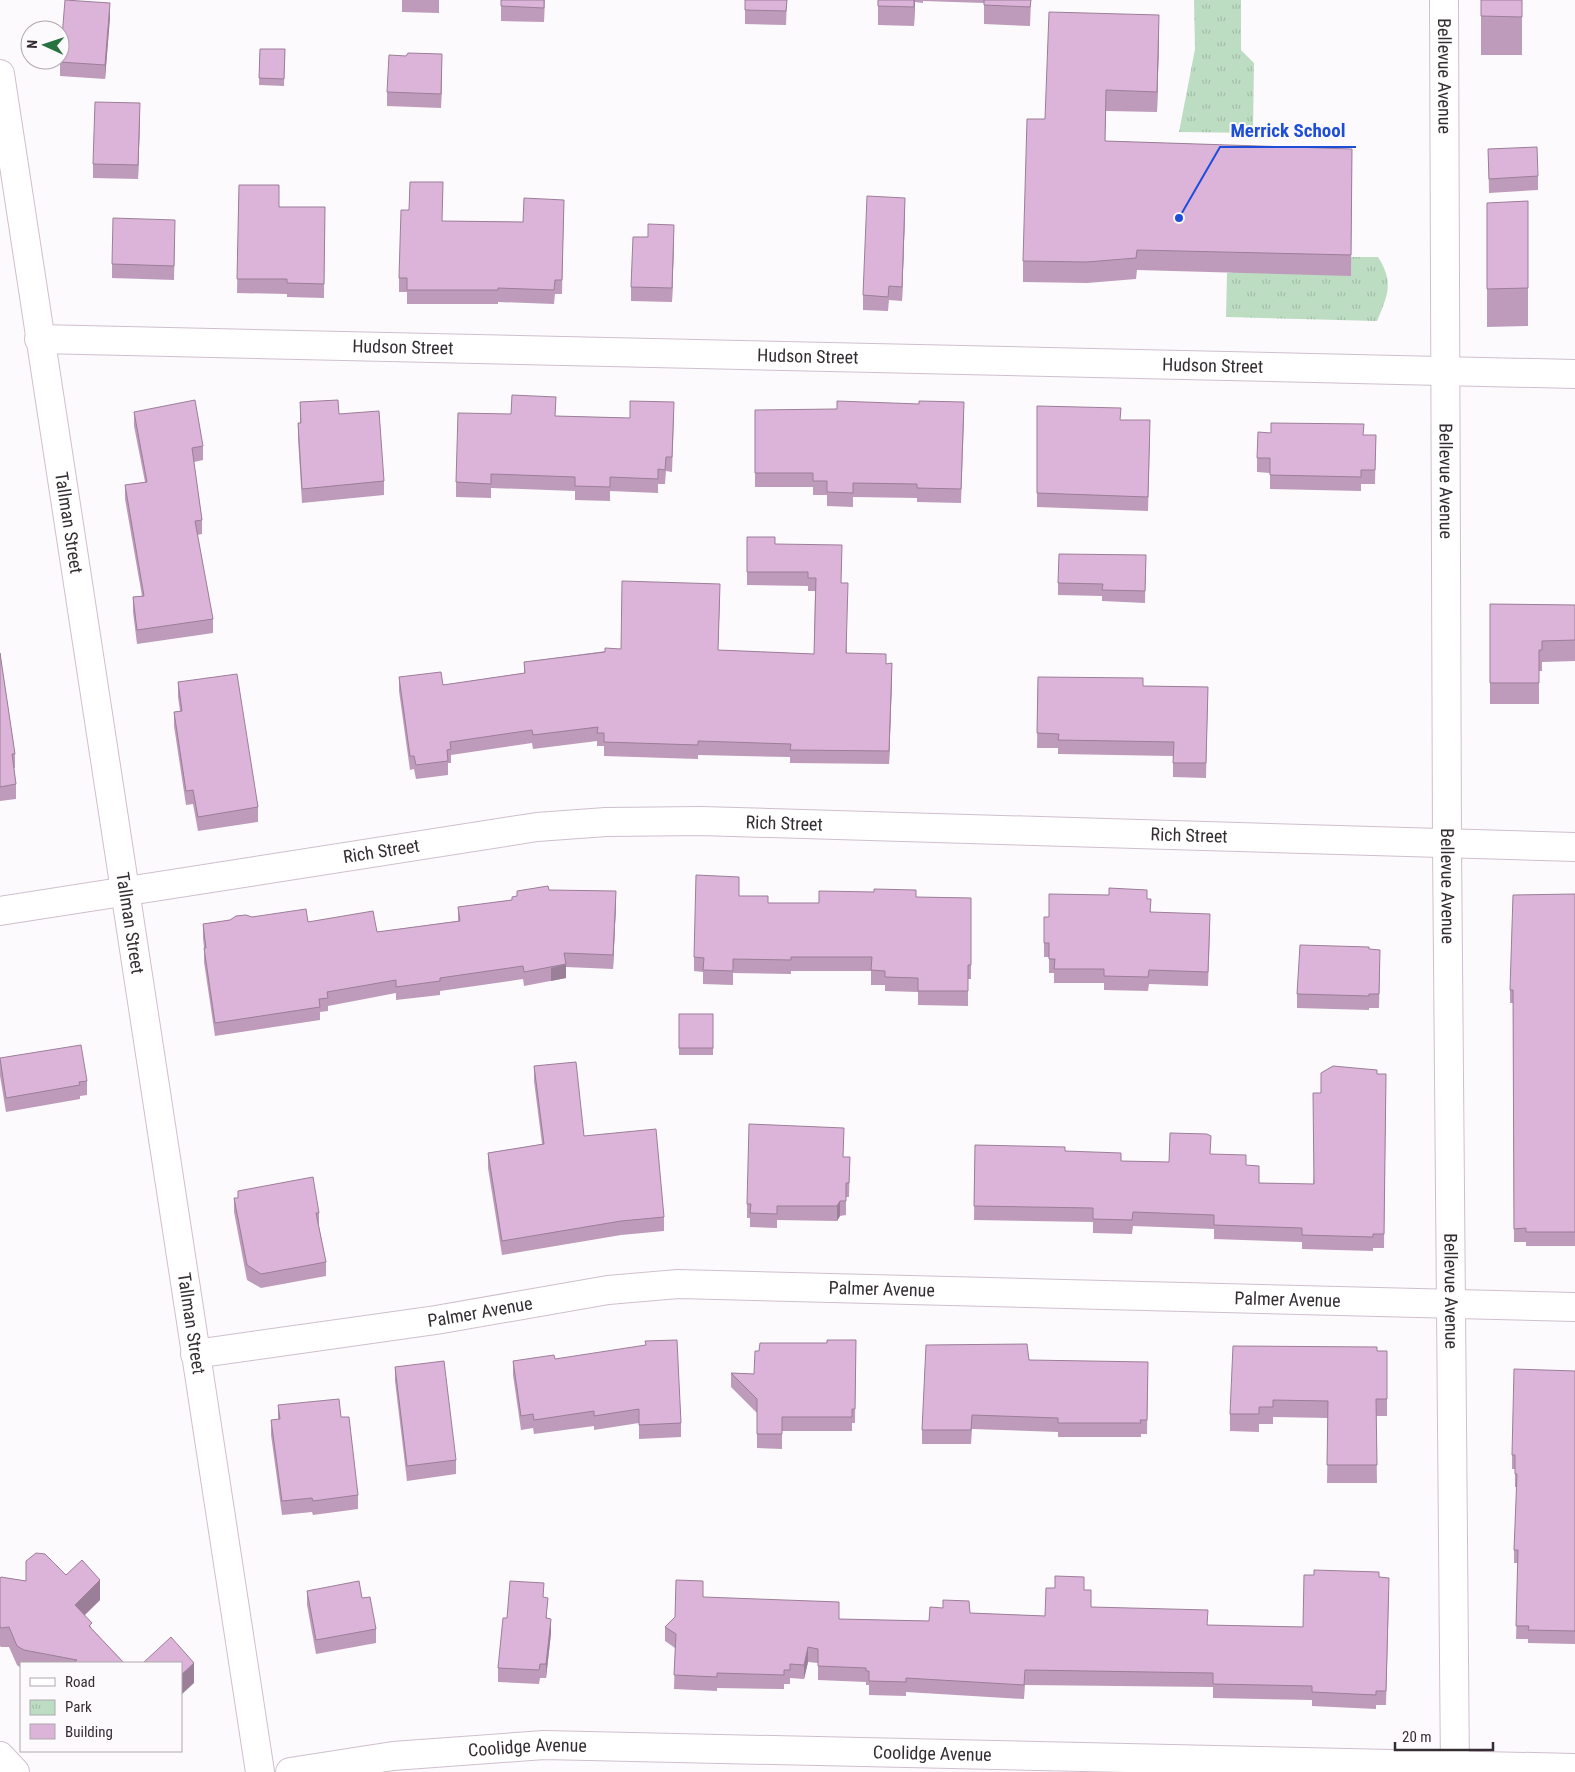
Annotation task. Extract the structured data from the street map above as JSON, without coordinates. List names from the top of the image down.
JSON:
{
  "streets": {
    "street": [
      "Bellevue Avenue",
      "Hudson Street",
      "Tallman Street",
      "Rich Street",
      "Palmer Avenue",
      "Coolidge Avenue"
    ]
  },
  "crossings": [
    ["Bellevue Avenue", "Hudson Street"],
    ["Bellevue Avenue", "Rich Street"],
    ["Bellevue Avenue", "Palmer Avenue"],
    ["Bellevue Avenue", "Coolidge Avenue"],
    ["Hudson Street", "Tallman Street"],
    ["Tallman Street", "Rich Street"],
    ["Tallman Street", "Palmer Avenue"]
  ],
  "places": ["Merrick School"],
  "legend": ["Road", "Park", "Building"],
  "scale_bar": "20 m",
  "north": "left"
}
